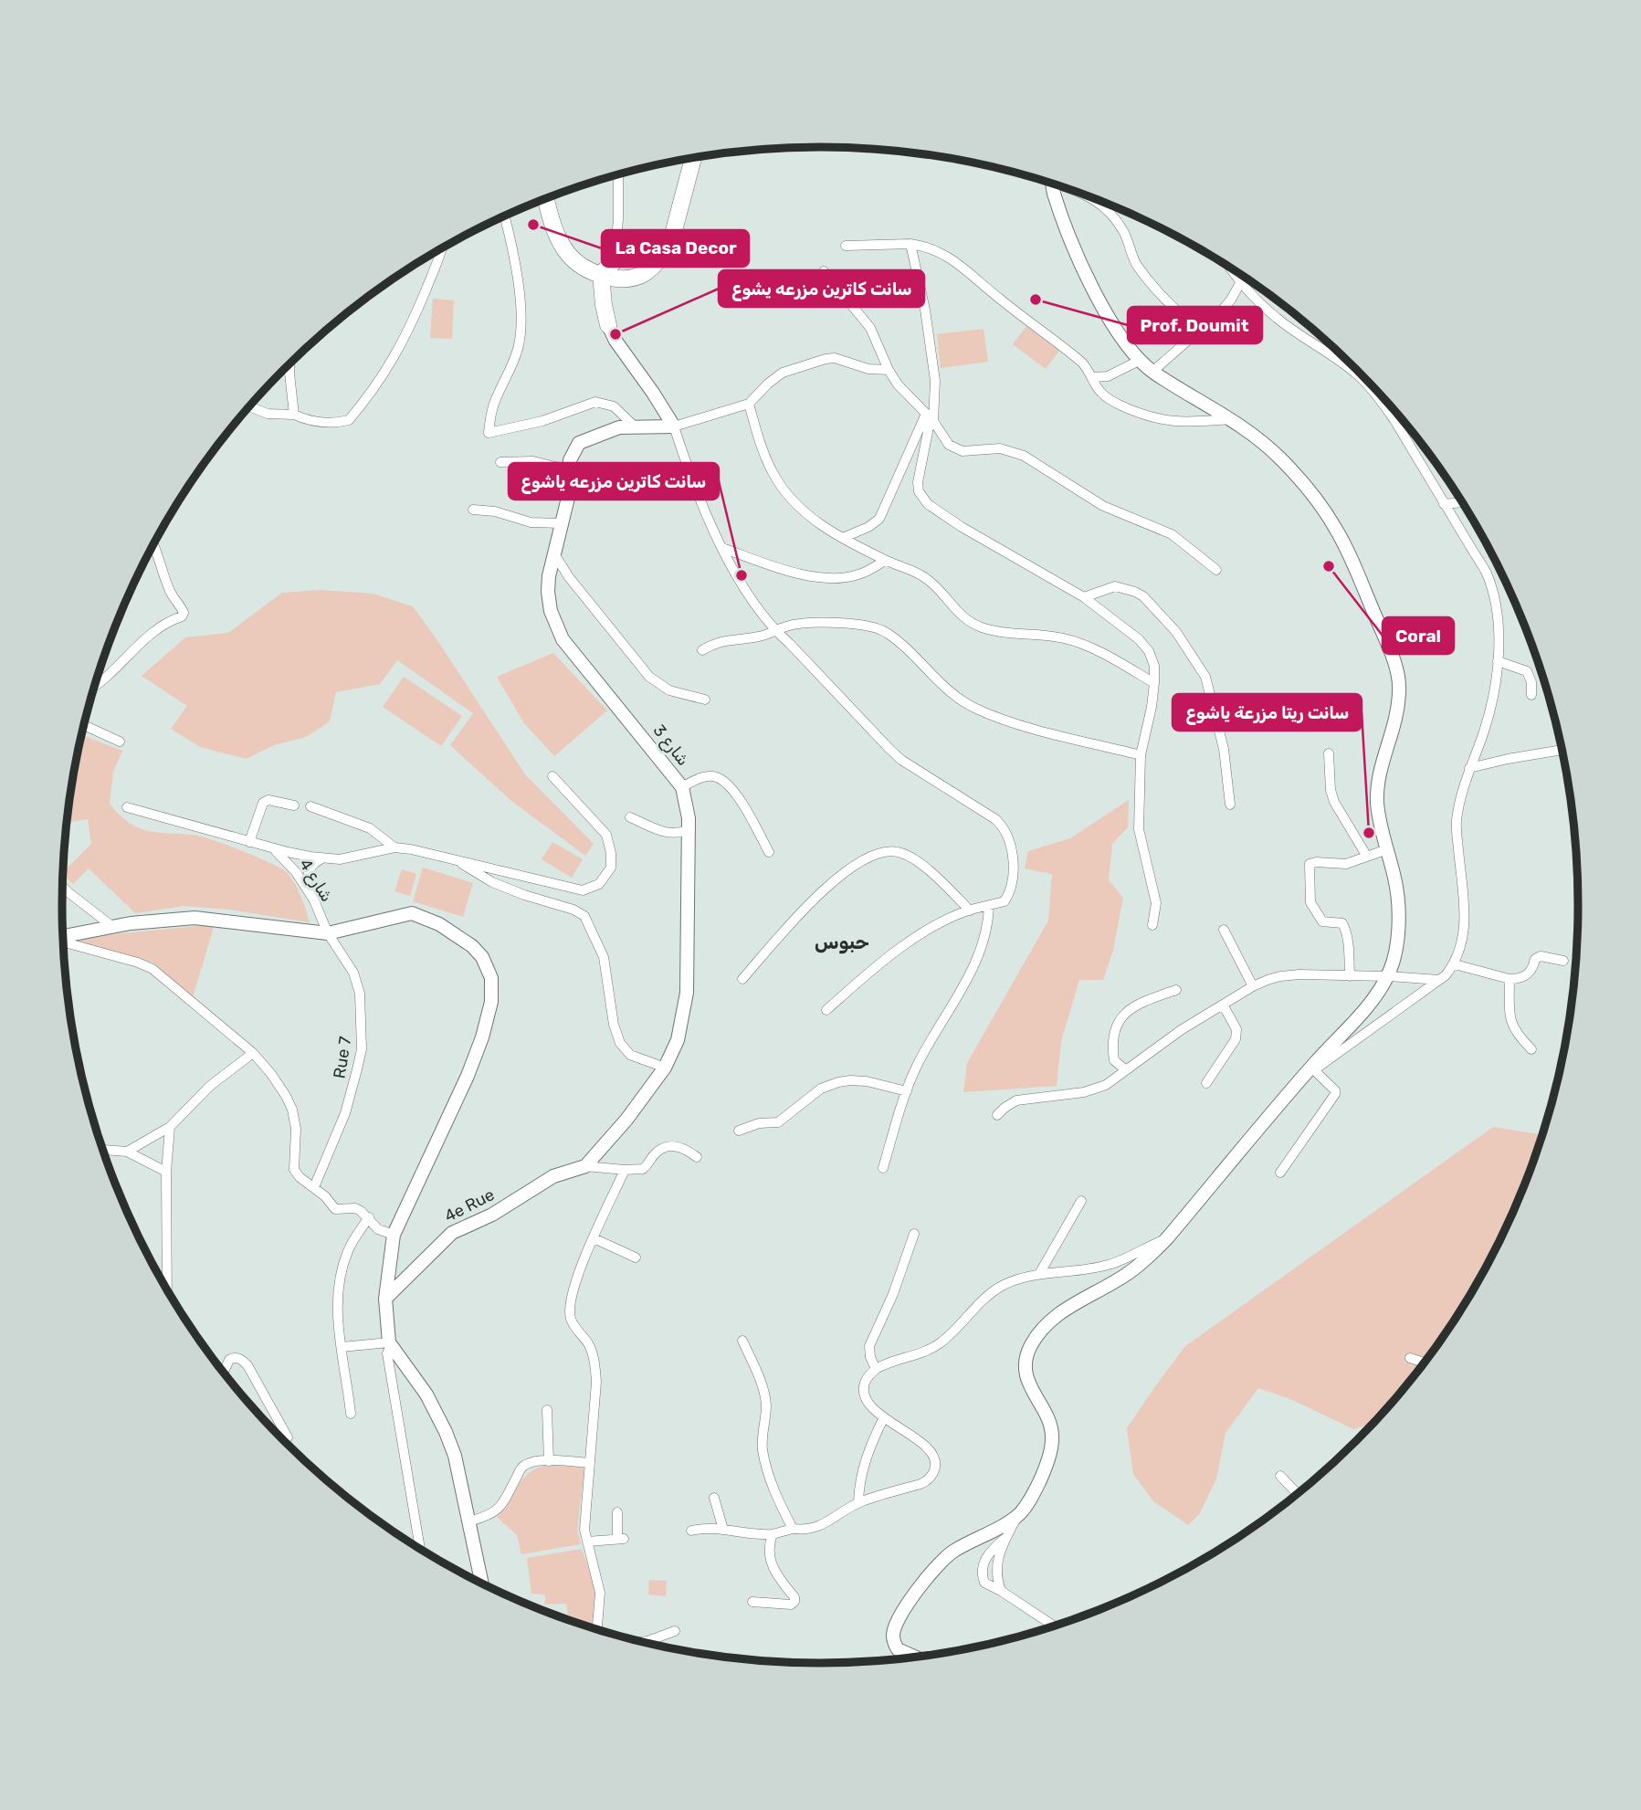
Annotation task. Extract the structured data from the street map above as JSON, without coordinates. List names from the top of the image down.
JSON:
{
  "streets": {
    "street": [
      "شارع 3",
      "شارع 4",
      "Rue 7",
      "4e Rue"
    ]
  },
  "crossings": [
    ["شارع 3", "4e Rue"],
    ["شارع 4", "Rue 7"]
  ],
  "districts": ["حبوس"],
  "places": [
    "La Casa Decor",
    "Prof. Doumit",
    "سانت كاترين مزرعه يشوع",
    "Coral",
    "سانت كاترين مزرعه ياشوع",
    "سانت ريتا مزرعة ياشوع"
  ]
}
